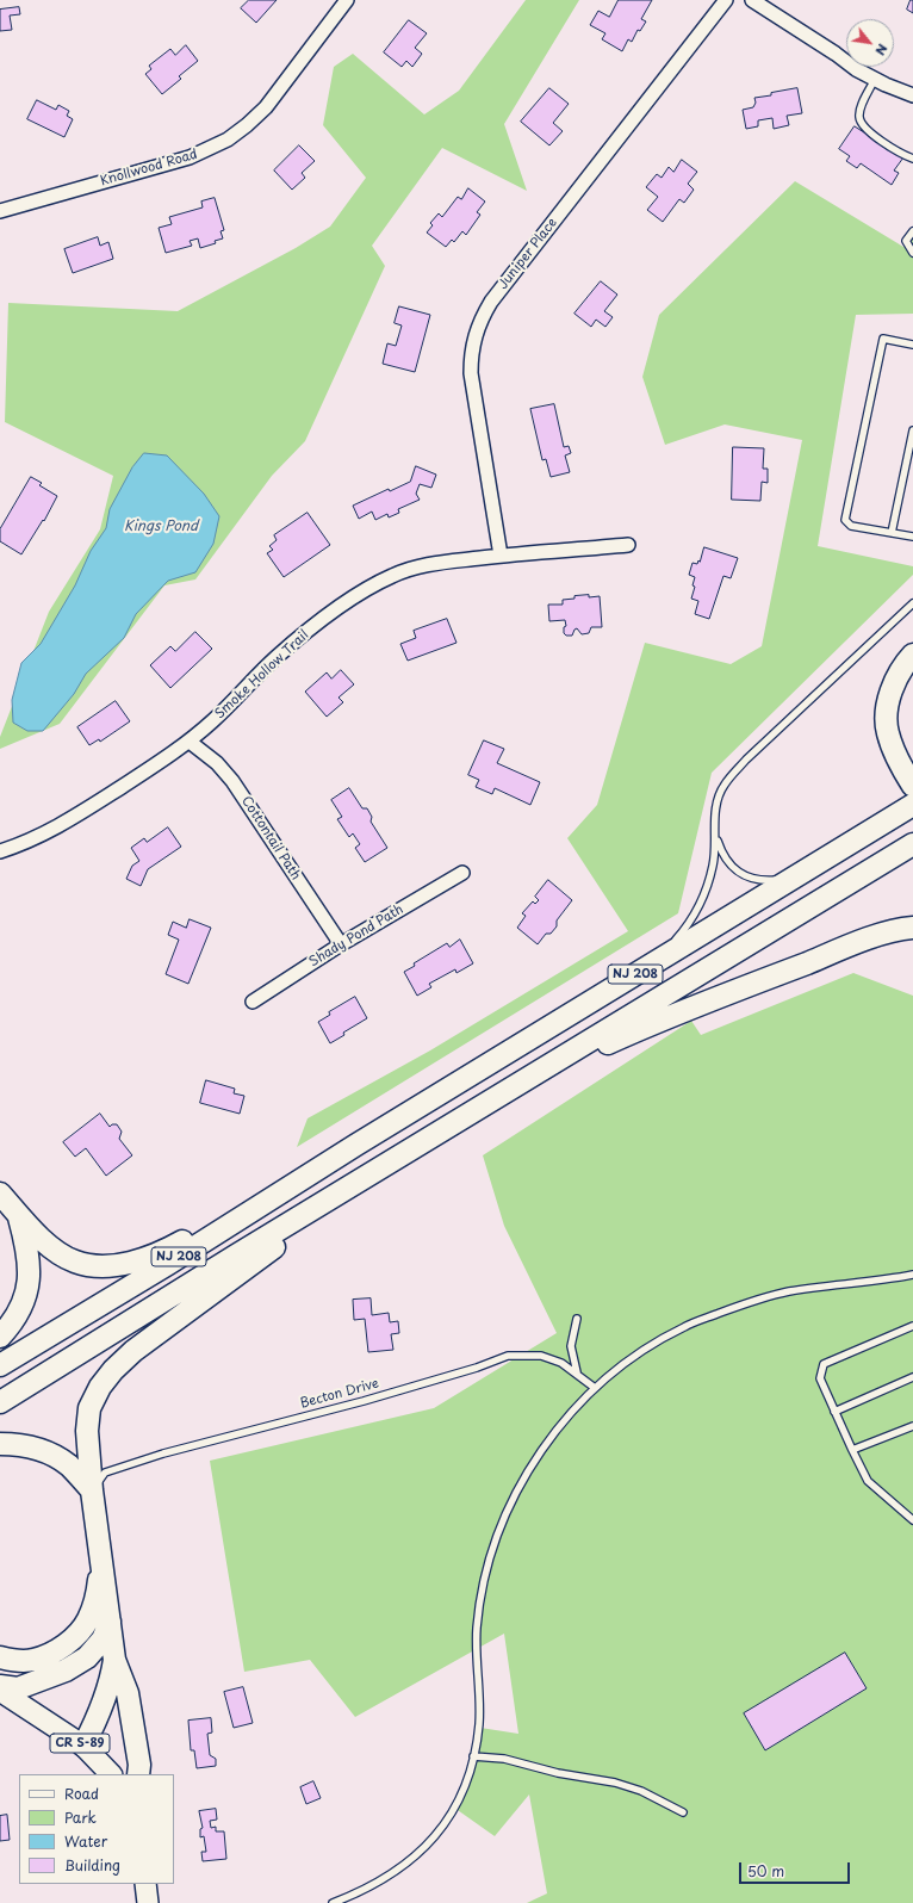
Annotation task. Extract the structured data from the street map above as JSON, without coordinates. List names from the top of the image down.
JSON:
{
  "streets": {
    "highway": ["NJ 208"],
    "main road": ["CR S-89"],
    "street": [
      "Knollwood Road",
      "Juniper Place",
      "Smoke Hollow Trail",
      "Cottontail Path",
      "Shady Pond Path"
    ],
    "lane": ["Becton Drive"]
  },
  "crossings": [
    ["Juniper Place", "Smoke Hollow Trail"],
    ["Smoke Hollow Trail", "Cottontail Path"],
    ["Cottontail Path", "Shady Pond Path"]
  ],
  "water": ["Kings Pond"],
  "legend": [
    "Road",
    "Park",
    "Water",
    "Building"
  ],
  "scale_bar": "50 m",
  "north": "bottom right"
}
